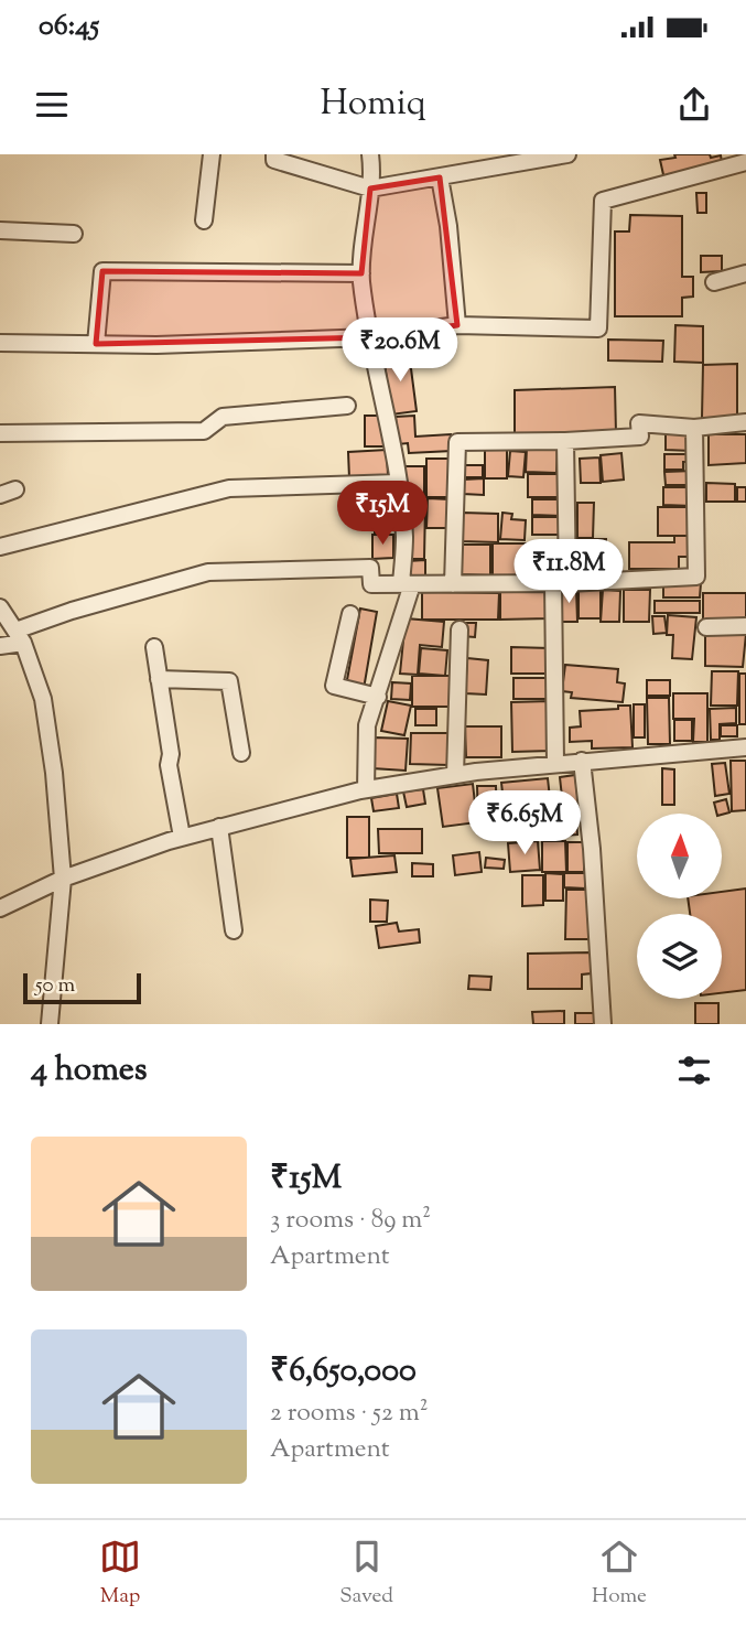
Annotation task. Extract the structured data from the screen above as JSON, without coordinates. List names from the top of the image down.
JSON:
{
  "scale_bar": "50 m",
  "north": "top",
  "page": {
    "status": "06:45",
    "header": "Homiq",
    "price": [
      "₹20.6M",
      "₹15M",
      "₹11.8M",
      "₹6.65M"
    ],
    "scale": "50 m",
    "heading": "4 homes",
    "list": [
      {
        "name": "₹15M",
        "note": "3 rooms · 89 m² · Apartment"
      },
      {
        "name": "₹6,650,000",
        "note": "2 rooms · 52 m² · Apartment"
      }
    ],
    "tabs": ["Map", "Saved", "Home"]
  }
}
